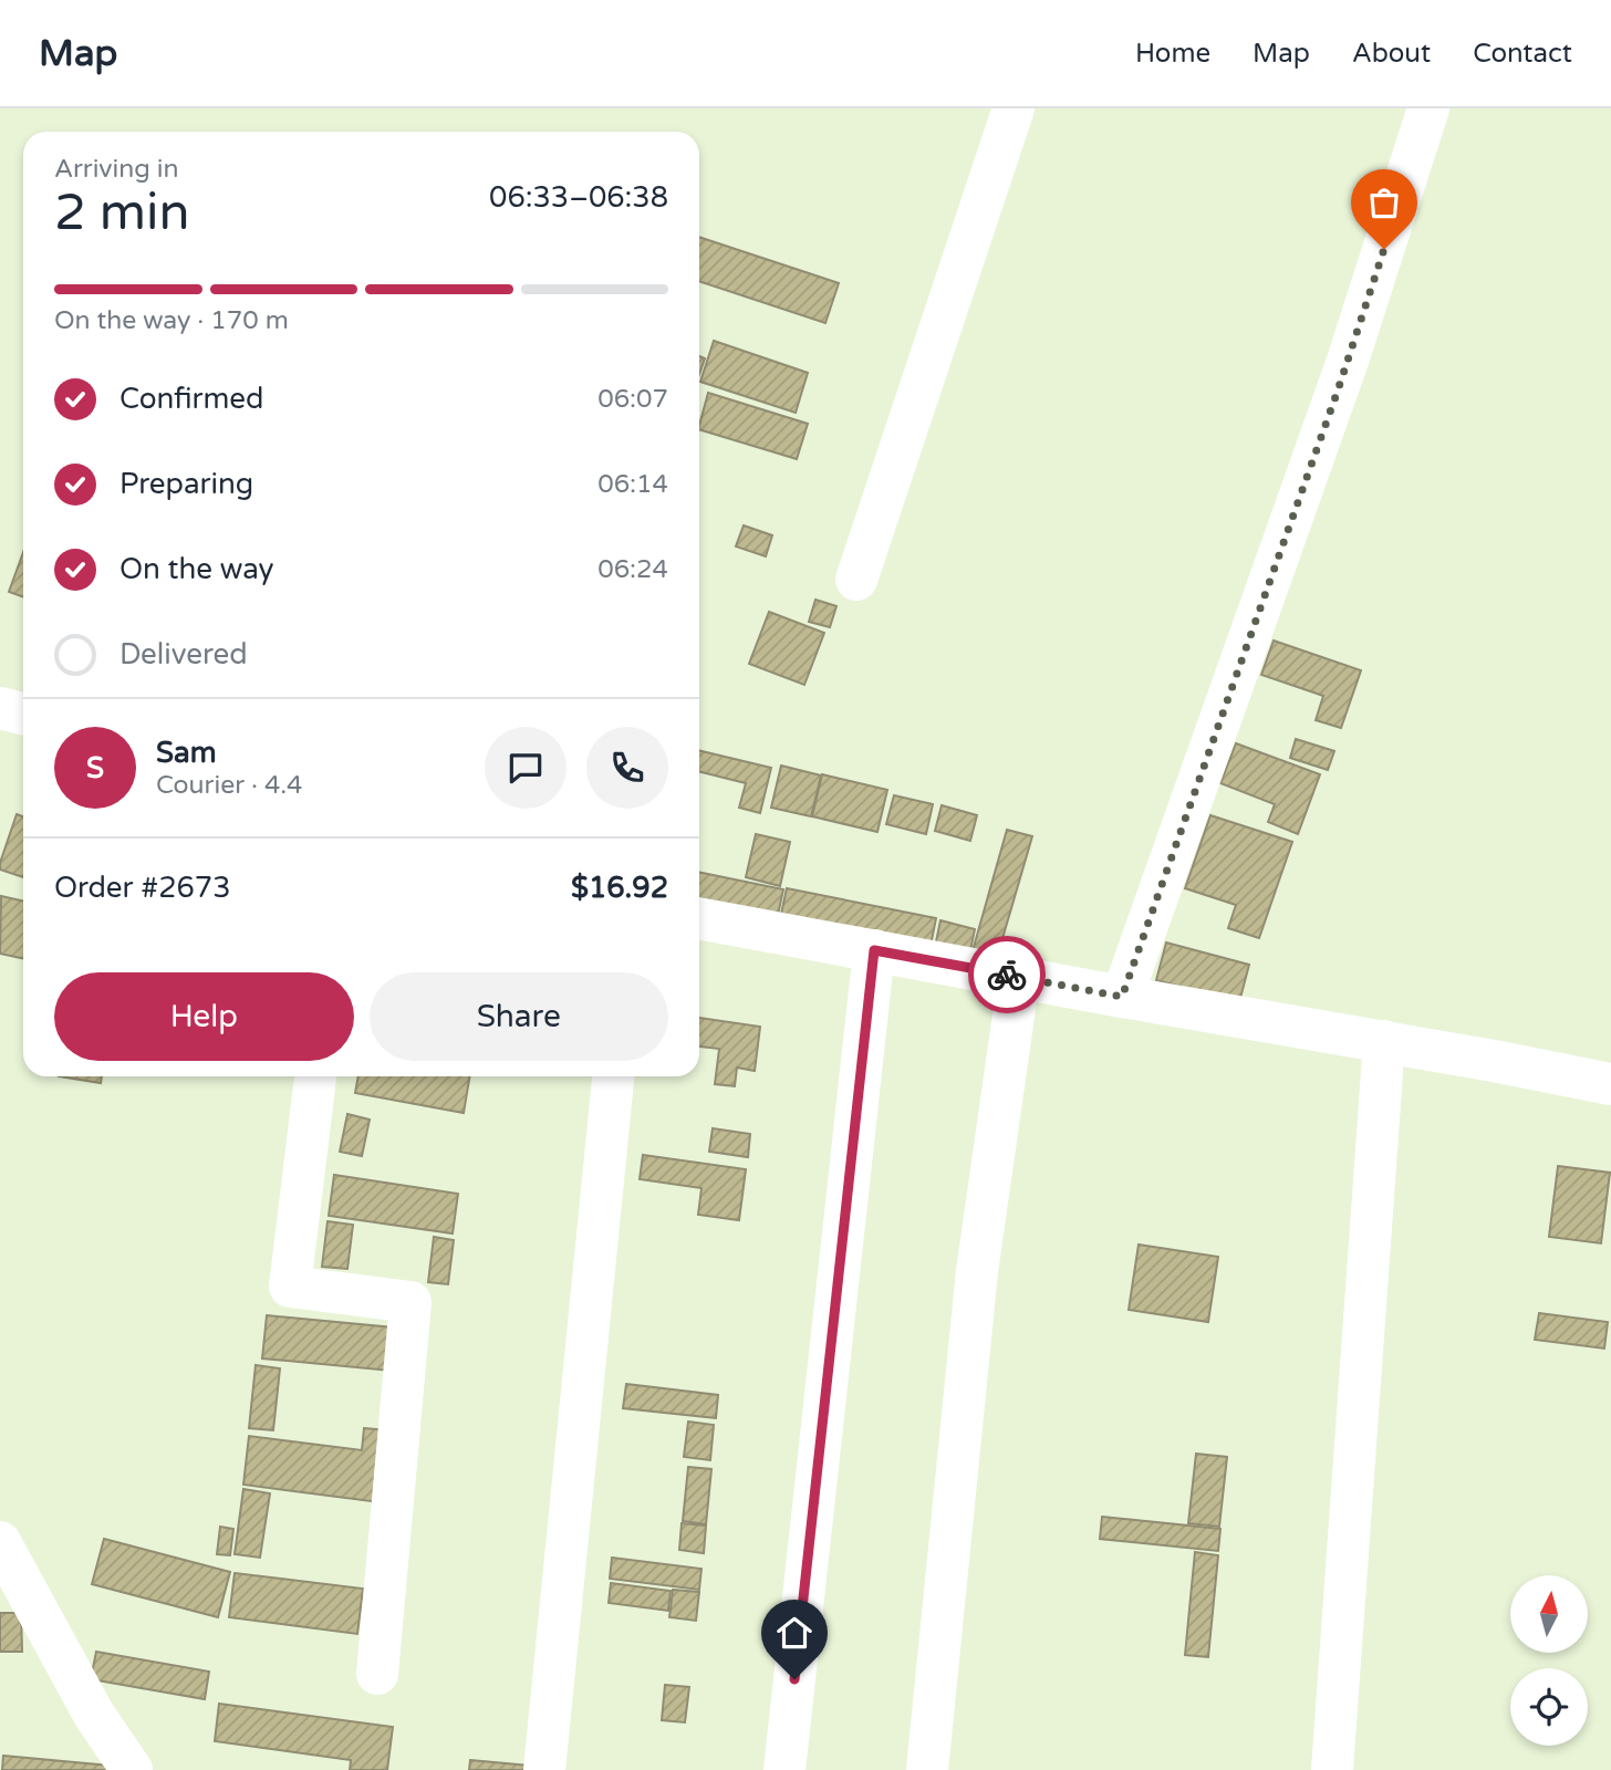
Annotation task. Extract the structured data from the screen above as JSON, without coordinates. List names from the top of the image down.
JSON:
{
  "north": "top",
  "page": {
    "header": "Map",
    "nav": [
      "Home",
      "Map",
      "About",
      "Contact"
    ],
    "heading": ["2 min", "Arriving in", "06:33–06:38"],
    "panel": [
      "Sam",
      "Courier · 4.4",
      "Order #2673",
      "$16.92"
    ],
    "bar": "On the way · 170 m",
    "list": [
      ["Confirmed", "06:07"],
      ["Preparing", "06:14"],
      ["On the way", "06:24"],
      "Delivered"
    ],
    "round": "S",
    "buttons": ["Help", "Share"]
  }
}
